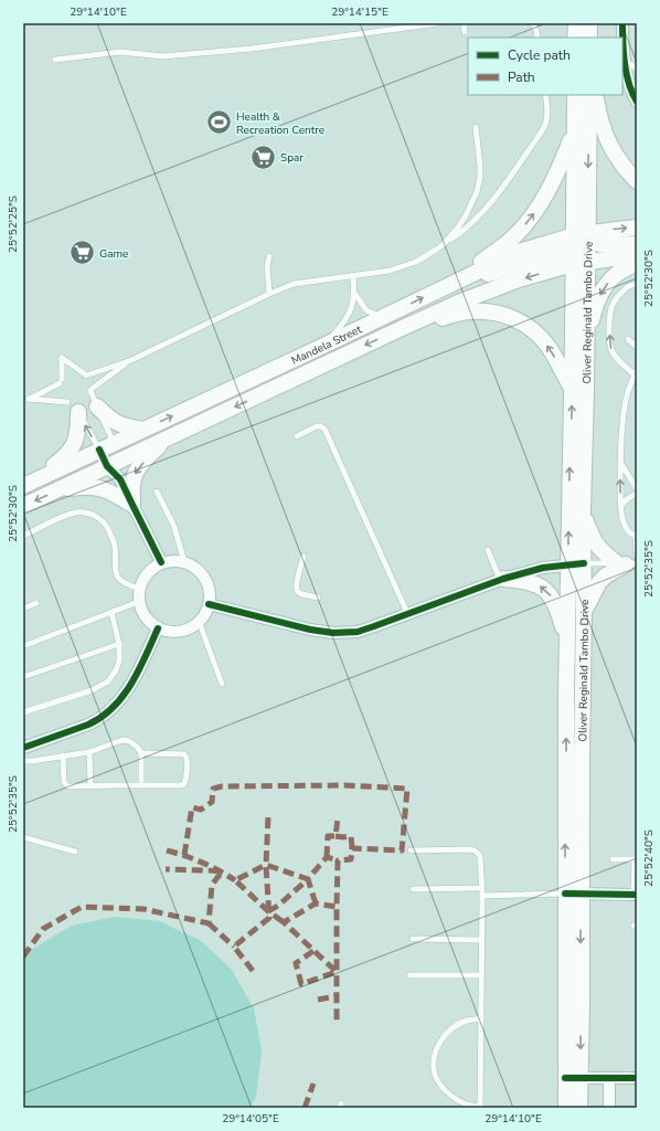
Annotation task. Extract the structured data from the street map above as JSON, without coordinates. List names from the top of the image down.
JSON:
{
  "streets": {
    "main road": ["Oliver Reginald Tambo Drive", "Mandela Street"]
  },
  "crossings": [
    ["Oliver Reginald Tambo Drive", "Mandela Street"]
  ],
  "places": {
    "sports": ["Health & Recreation Centre"],
    "supermarket": ["Spar", "Game"]
  },
  "legend": ["Cycle path", "Path"],
  "coordinates": [
    "29°14'10\"E",
    "29°14'15\"E",
    "25°52'25\"S",
    "25°52'30\"S",
    "25°52'35\"S",
    "25°52'40\"S",
    "29°14'05\"E"
  ]
}
